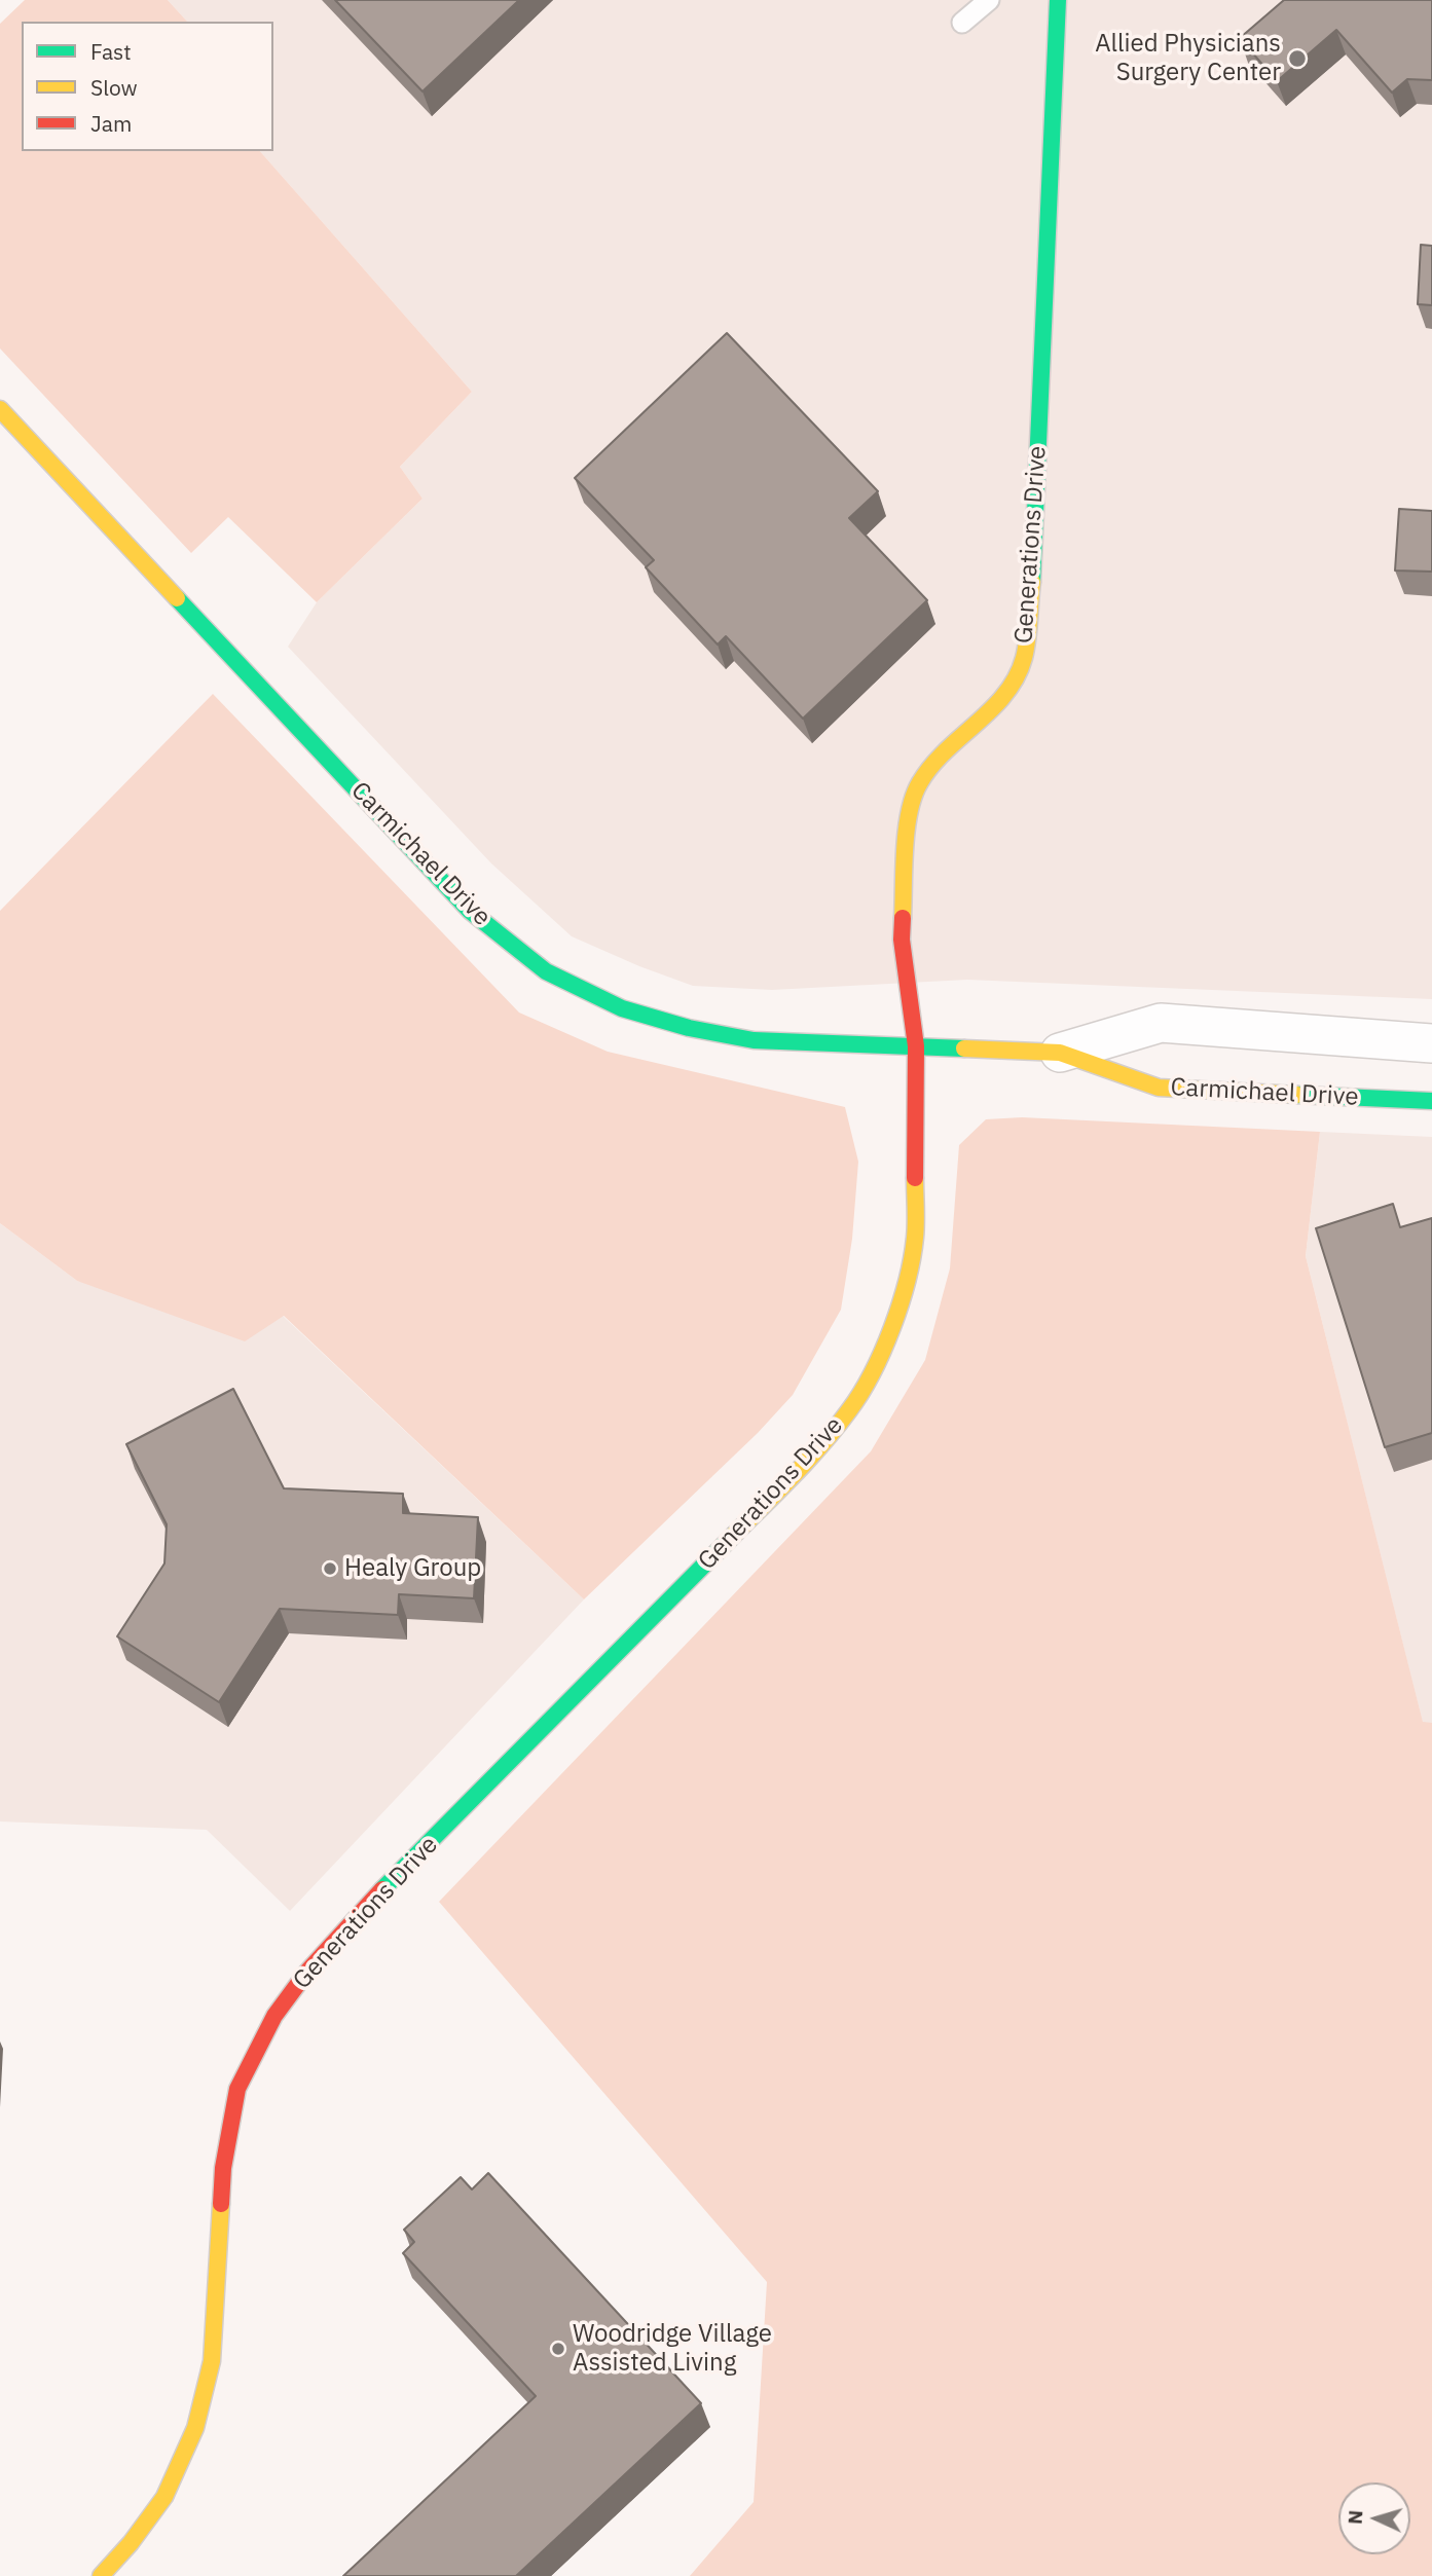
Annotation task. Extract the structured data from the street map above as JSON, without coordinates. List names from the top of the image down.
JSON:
{
  "streets": {
    "street": ["Generations Drive", "Carmichael Drive"]
  },
  "crossings": [
    ["Generations Drive", "Carmichael Drive"]
  ],
  "places": ["Allied Physicians Surgery Center", "Healy Group", "Woodridge Village Assisted Living"],
  "legend": ["Fast", "Slow", "Jam"],
  "north": "left"
}
